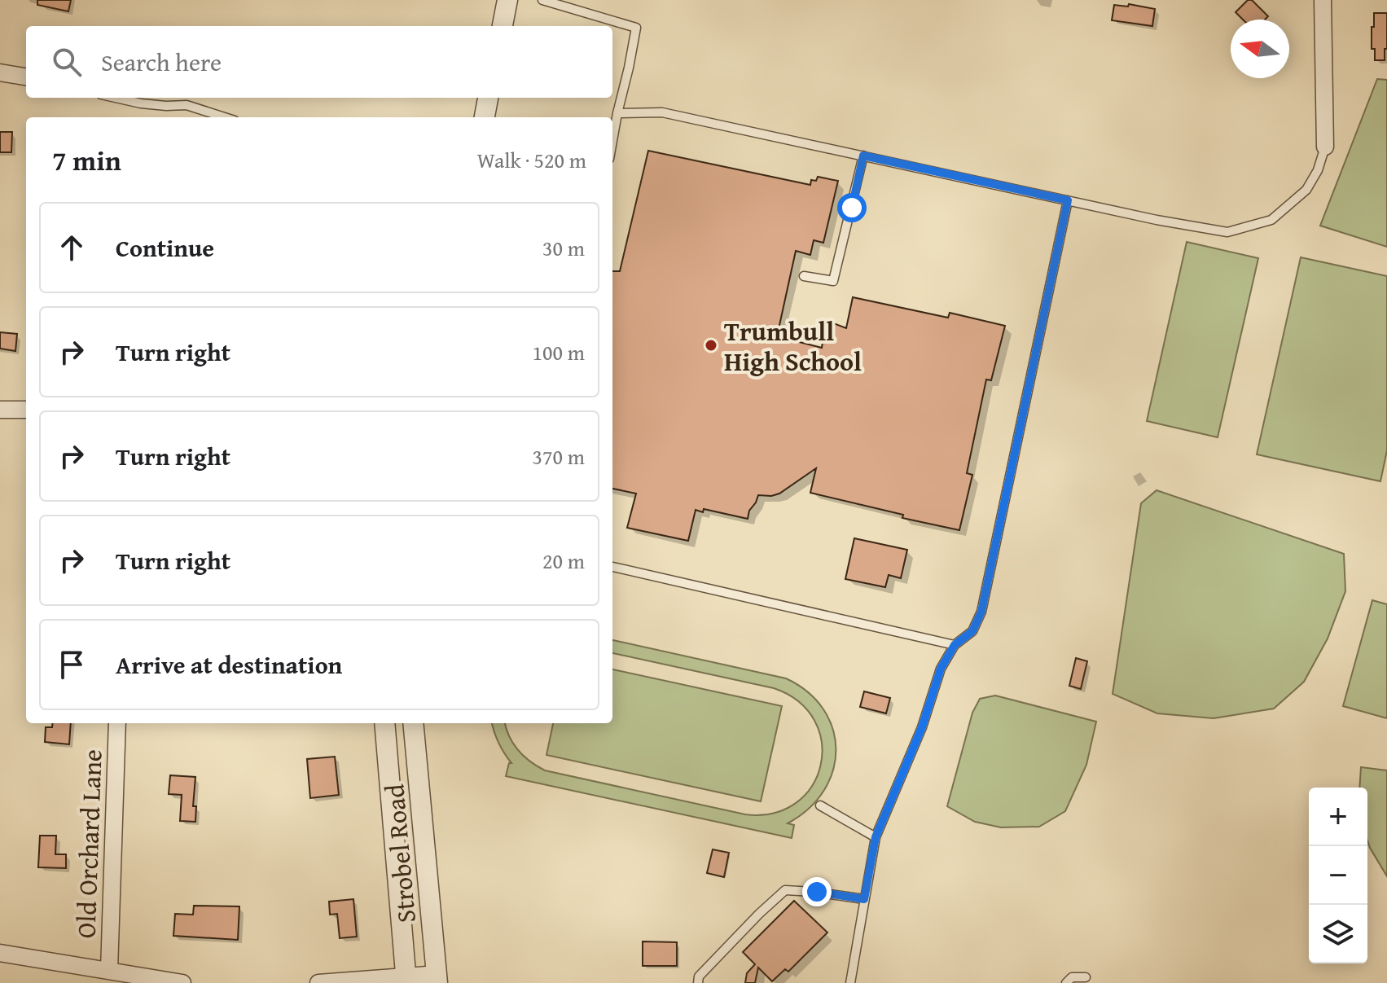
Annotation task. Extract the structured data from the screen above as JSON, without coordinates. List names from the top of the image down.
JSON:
{
  "streets": {
    "street": ["Old Orchard Lane", "Strobel Road"]
  },
  "places": ["Trumbull High School"],
  "north": "left",
  "page": {
    "search": "Search here",
    "heading": ["7 min", "Walk · 520 m"],
    "list": [
      ["Continue", "30 m"],
      ["Turn right", "100 m"],
      ["Turn right", "370 m"],
      ["Turn right", "20 m"],
      "Arrive at destination"
    ],
    "map_buttons": ["+", "−"]
  }
}
